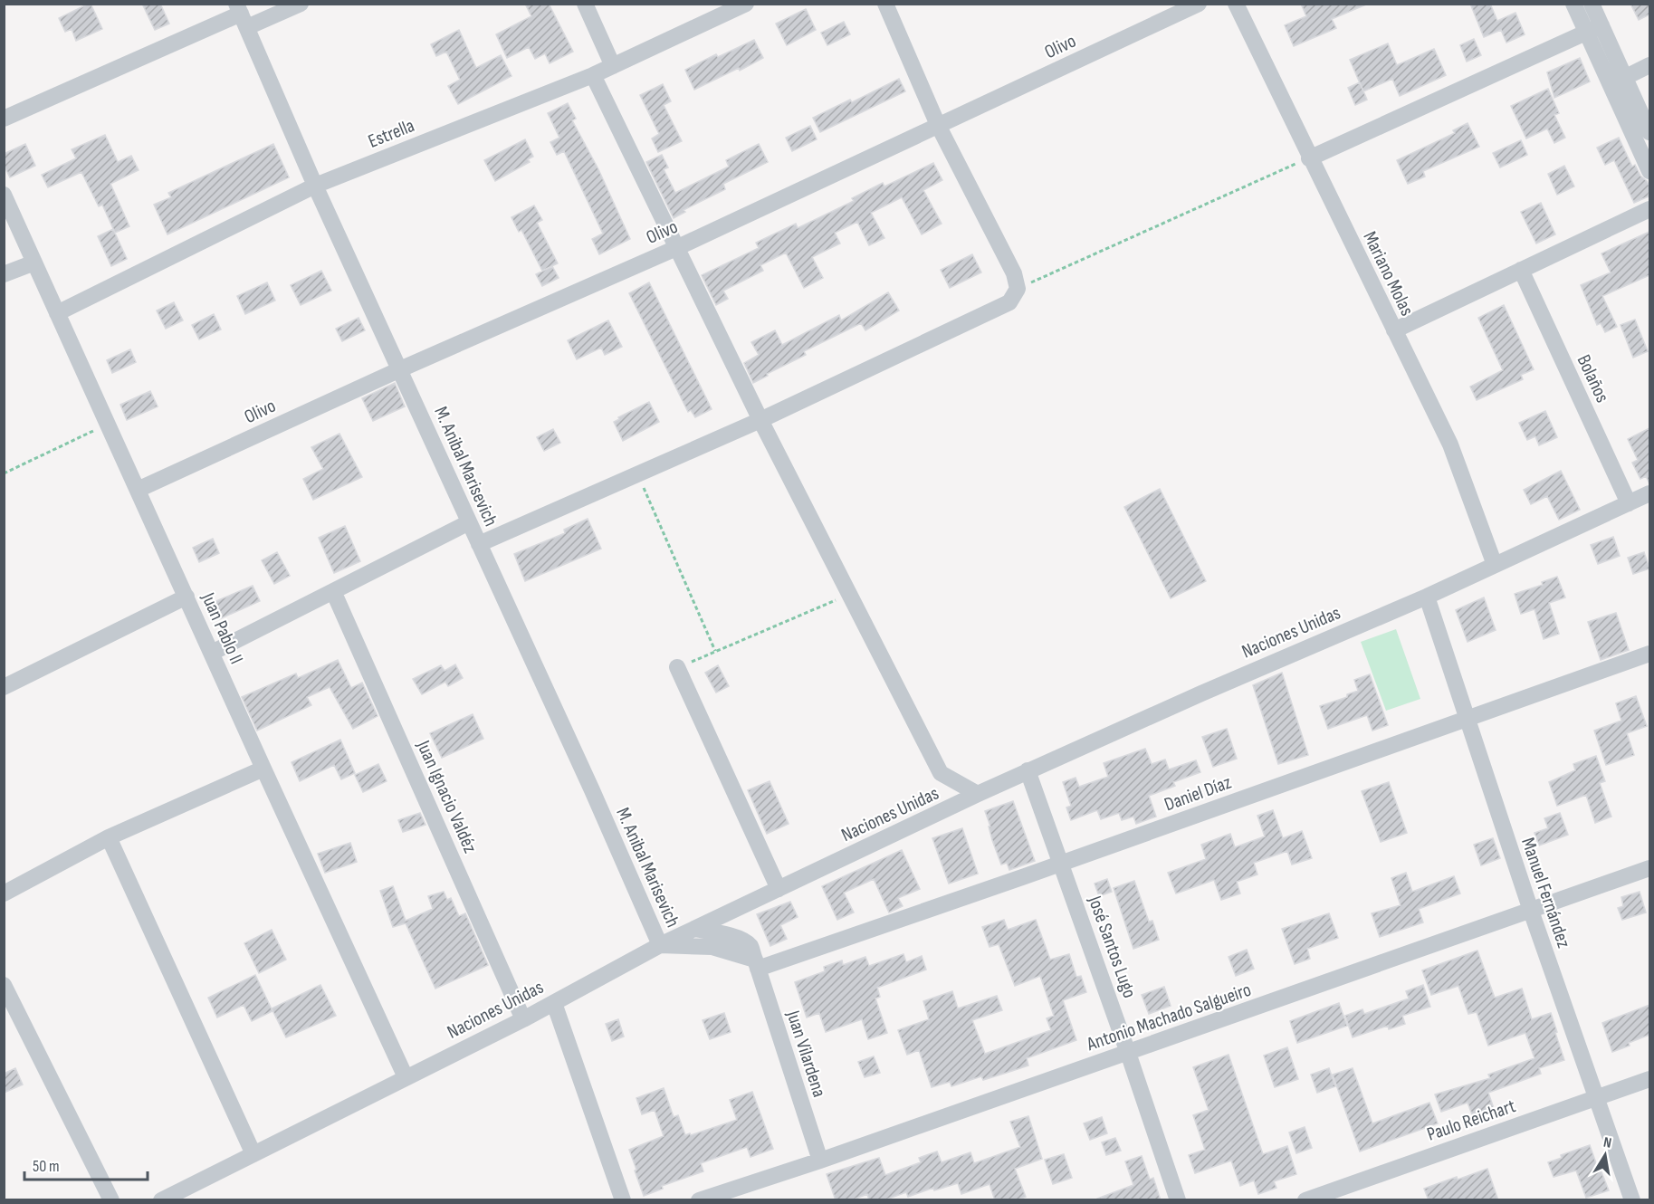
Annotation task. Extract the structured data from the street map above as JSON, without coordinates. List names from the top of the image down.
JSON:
{
  "streets": {
    "street": [
      "Olivo",
      "Estrella",
      "Mariano Molas",
      "Bolaños",
      "M. Anibal Marisevich",
      "Juan Pablo II",
      "Naciones Unidas",
      "Daniel Díaz",
      "Juan Ignacio Valdéz",
      "Manuel Fernández",
      "José Santos Lugo",
      "Antonio Machado Salgueiro",
      "Juan Vilardena",
      "Paulo Reichart"
    ]
  },
  "crossings": [
    ["Olivo", "M. Anibal Marisevich"],
    ["Olivo", "Juan Pablo II"],
    ["Estrella", "M. Anibal Marisevich"],
    ["Estrella", "Juan Pablo II"],
    ["Mariano Molas", "Naciones Unidas"],
    ["Bolaños", "Naciones Unidas"],
    ["M. Anibal Marisevich", "Naciones Unidas"],
    ["Juan Pablo II", "Naciones Unidas"],
    ["Naciones Unidas", "Juan Ignacio Valdéz"],
    ["Naciones Unidas", "Manuel Fernández"],
    ["Naciones Unidas", "José Santos Lugo"],
    ["Naciones Unidas", "Juan Vilardena"],
    ["Daniel Díaz", "Manuel Fernández"],
    ["Daniel Díaz", "José Santos Lugo"],
    ["Daniel Díaz", "Juan Vilardena"],
    ["Manuel Fernández", "Antonio Machado Salgueiro"],
    ["Manuel Fernández", "Paulo Reichart"],
    ["José Santos Lugo", "Antonio Machado Salgueiro"],
    ["Antonio Machado Salgueiro", "Juan Vilardena"]
  ],
  "scale_bar": "50 m",
  "north": "top"
}
